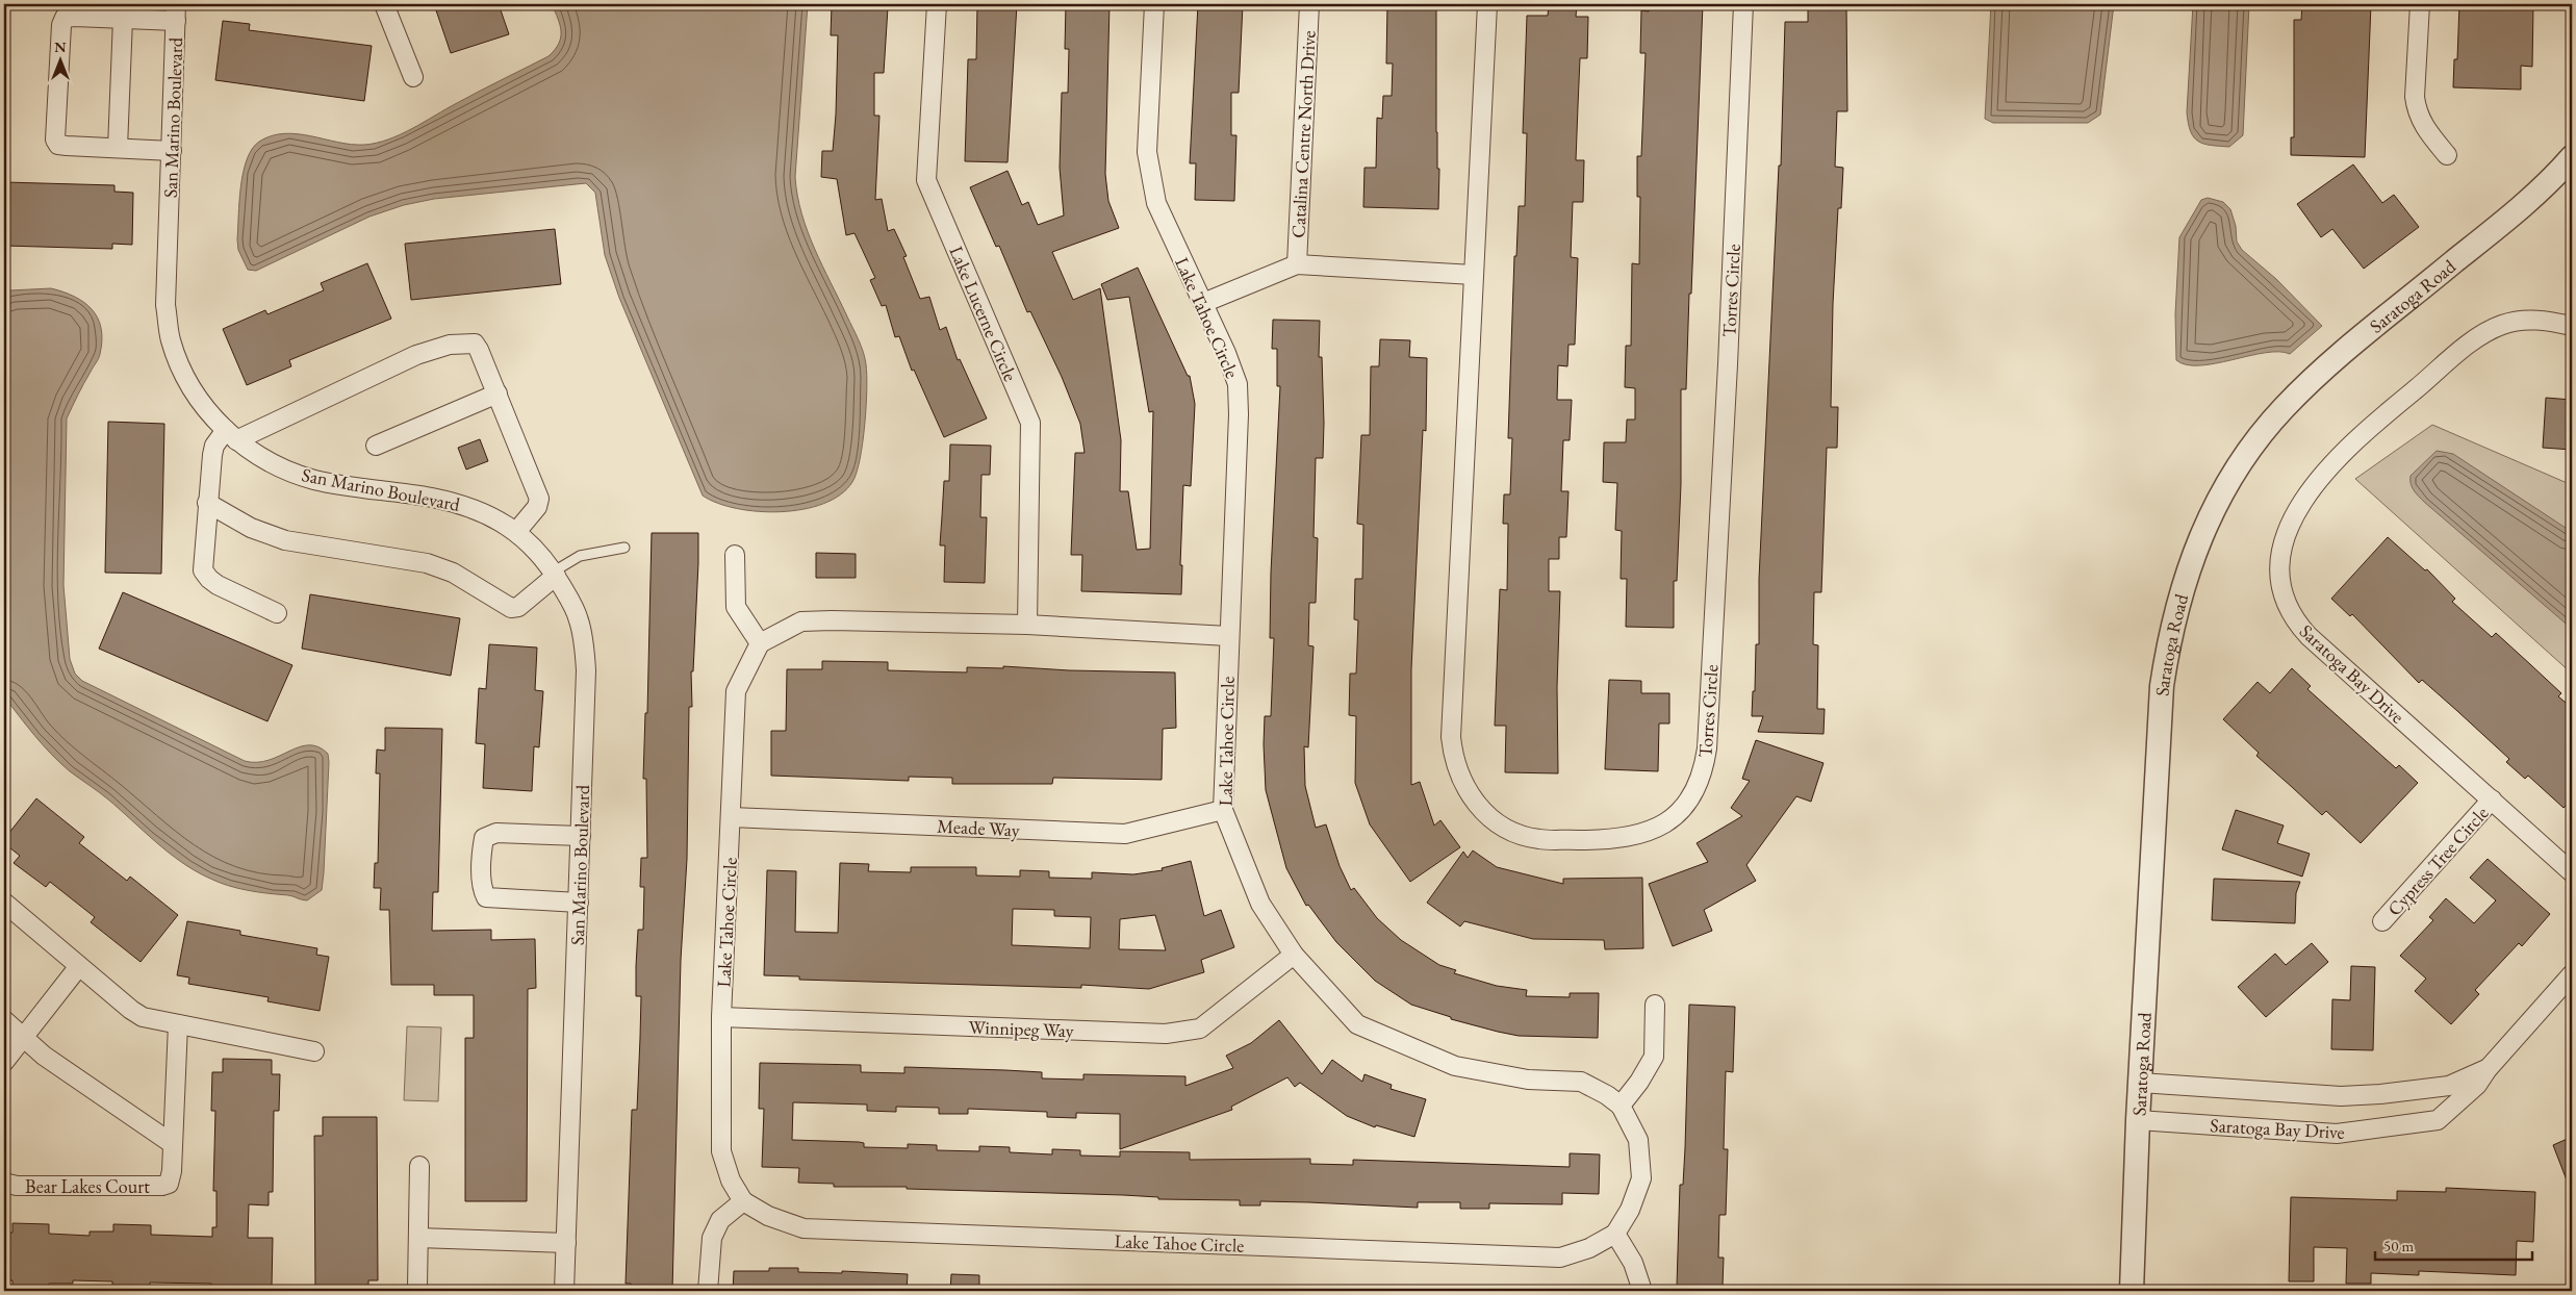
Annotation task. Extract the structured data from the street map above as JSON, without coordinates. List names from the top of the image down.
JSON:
{
  "streets": {
    "street": [
      "San Marino Boulevard",
      "Catalina Centre North Drive",
      "Torres Circle",
      "Saratoga Road",
      "Lake Lucerne Circle",
      "Lake Tahoe Circle",
      "Saratoga Bay Drive",
      "Meade Way",
      "Cypress Tree Circle",
      "Winnipeg Way",
      "Bear Lakes Court"
    ]
  },
  "crossings": [
    ["Saratoga Road", "Saratoga Bay Drive"],
    ["Lake Tahoe Circle", "Meade Way"],
    ["Lake Tahoe Circle", "Winnipeg Way"],
    ["Saratoga Bay Drive", "Cypress Tree Circle"]
  ],
  "scale_bar": "50 m",
  "north": "top"
}
